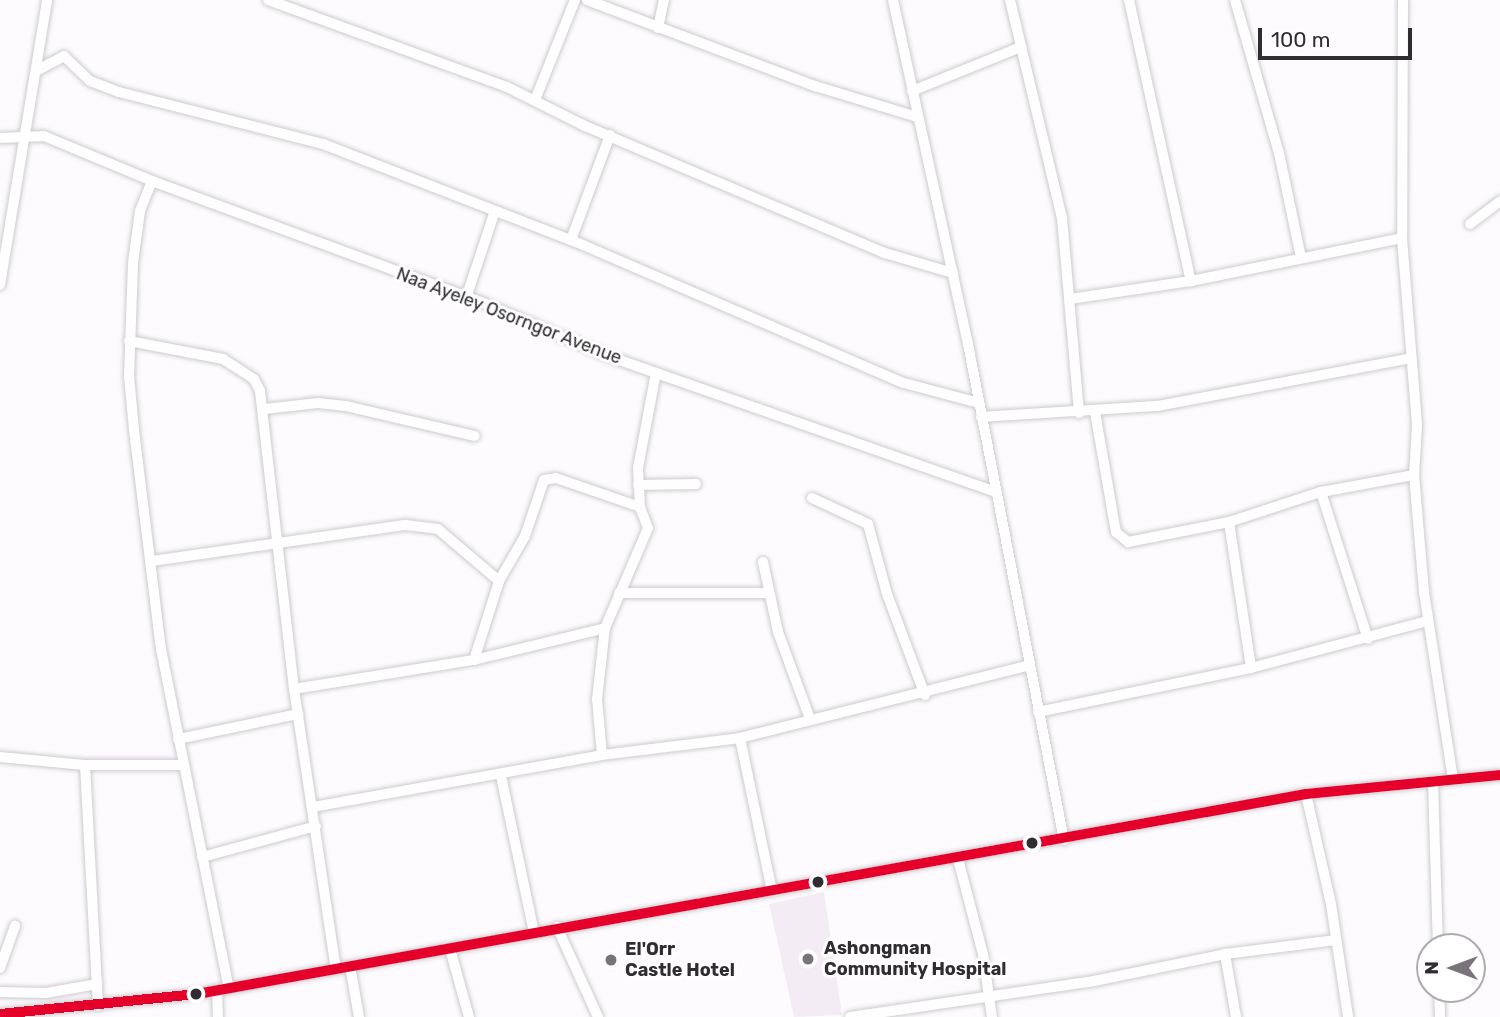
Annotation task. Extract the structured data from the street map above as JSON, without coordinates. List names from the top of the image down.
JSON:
{
  "streets": {
    "street": ["Naa Ayeley Osorngor Avenue"]
  },
  "places": ["Ashongman Community Hospital", "El'Orr Castle Hotel"],
  "scale_bar": "100 m",
  "north": "left"
}
